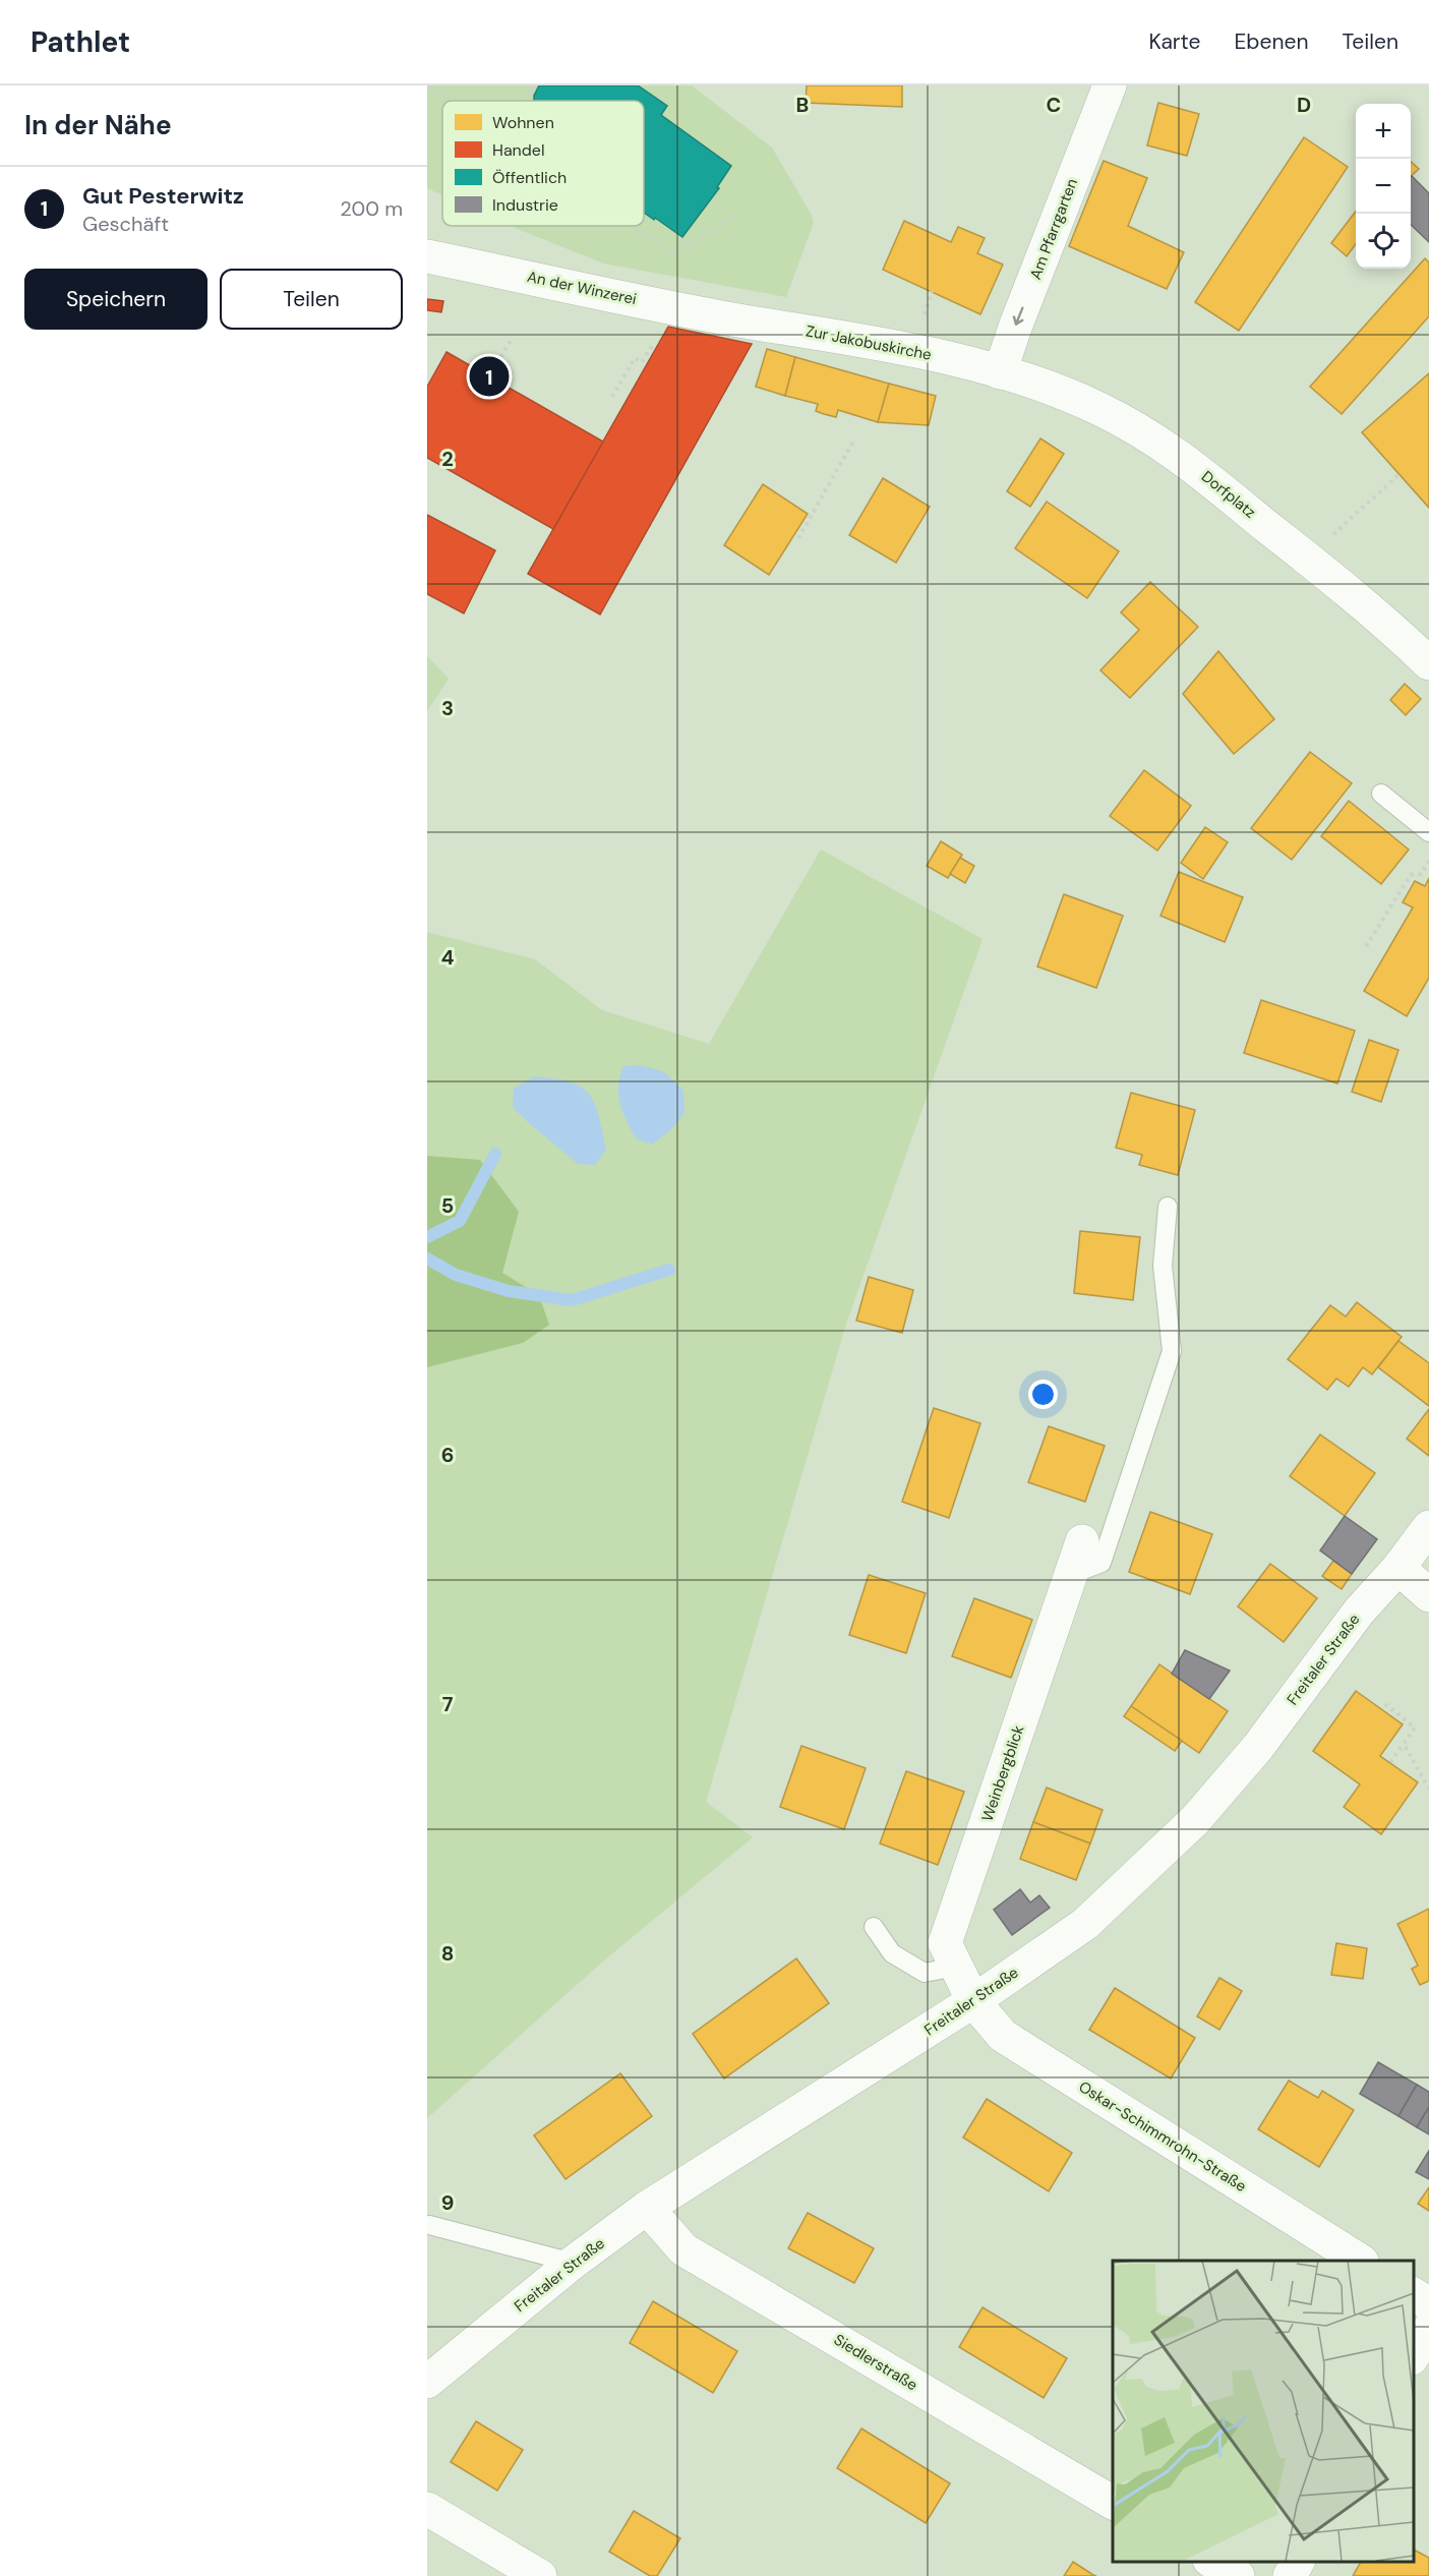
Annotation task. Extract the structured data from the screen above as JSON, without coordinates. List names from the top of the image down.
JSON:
{
  "streets": {
    "street": [
      "Am Pfarrgarten",
      "An der Winzerei",
      "Zur Jakobuskirche",
      "Dorfplatz",
      "Freitaler Straße",
      "Weinbergblick",
      "Oskar-Schimmrohn-Straße",
      "Siedlerstraße"
    ]
  },
  "crossings": [
    ["Am Pfarrgarten", "Zur Jakobuskirche"],
    ["Am Pfarrgarten", "Dorfplatz"],
    ["An der Winzerei", "Zur Jakobuskirche"],
    ["Zur Jakobuskirche", "Dorfplatz"],
    ["Freitaler Straße", "Weinbergblick"],
    ["Freitaler Straße", "Oskar-Schimmrohn-Straße"],
    ["Freitaler Straße", "Siedlerstraße"],
    ["Weinbergblick", "Oskar-Schimmrohn-Straße"]
  ],
  "one_way": ["Am Pfarrgarten"],
  "legend": [
    "Wohnen",
    "Handel",
    "Öffentlich",
    "Industrie"
  ],
  "page": {
    "header": "Pathlet",
    "nav": ["Karte", "Ebenen", "Teilen"],
    "heading": "In der Nähe",
    "map_buttons": ["+", "−"],
    "list": [
      {
        "mark": "1",
        "name": "Gut Pesterwitz",
        "note": "Geschäft",
        "value": "200 m"
      }
    ],
    "buttons": ["Speichern", "Teilen"],
    "pins": "1"
  },
  "grid": {
    "columns": ["B", "C", "D"],
    "rows": [
      "2",
      "3",
      "4",
      "5",
      "6",
      "7",
      "8",
      "9"
    ]
  }
}
